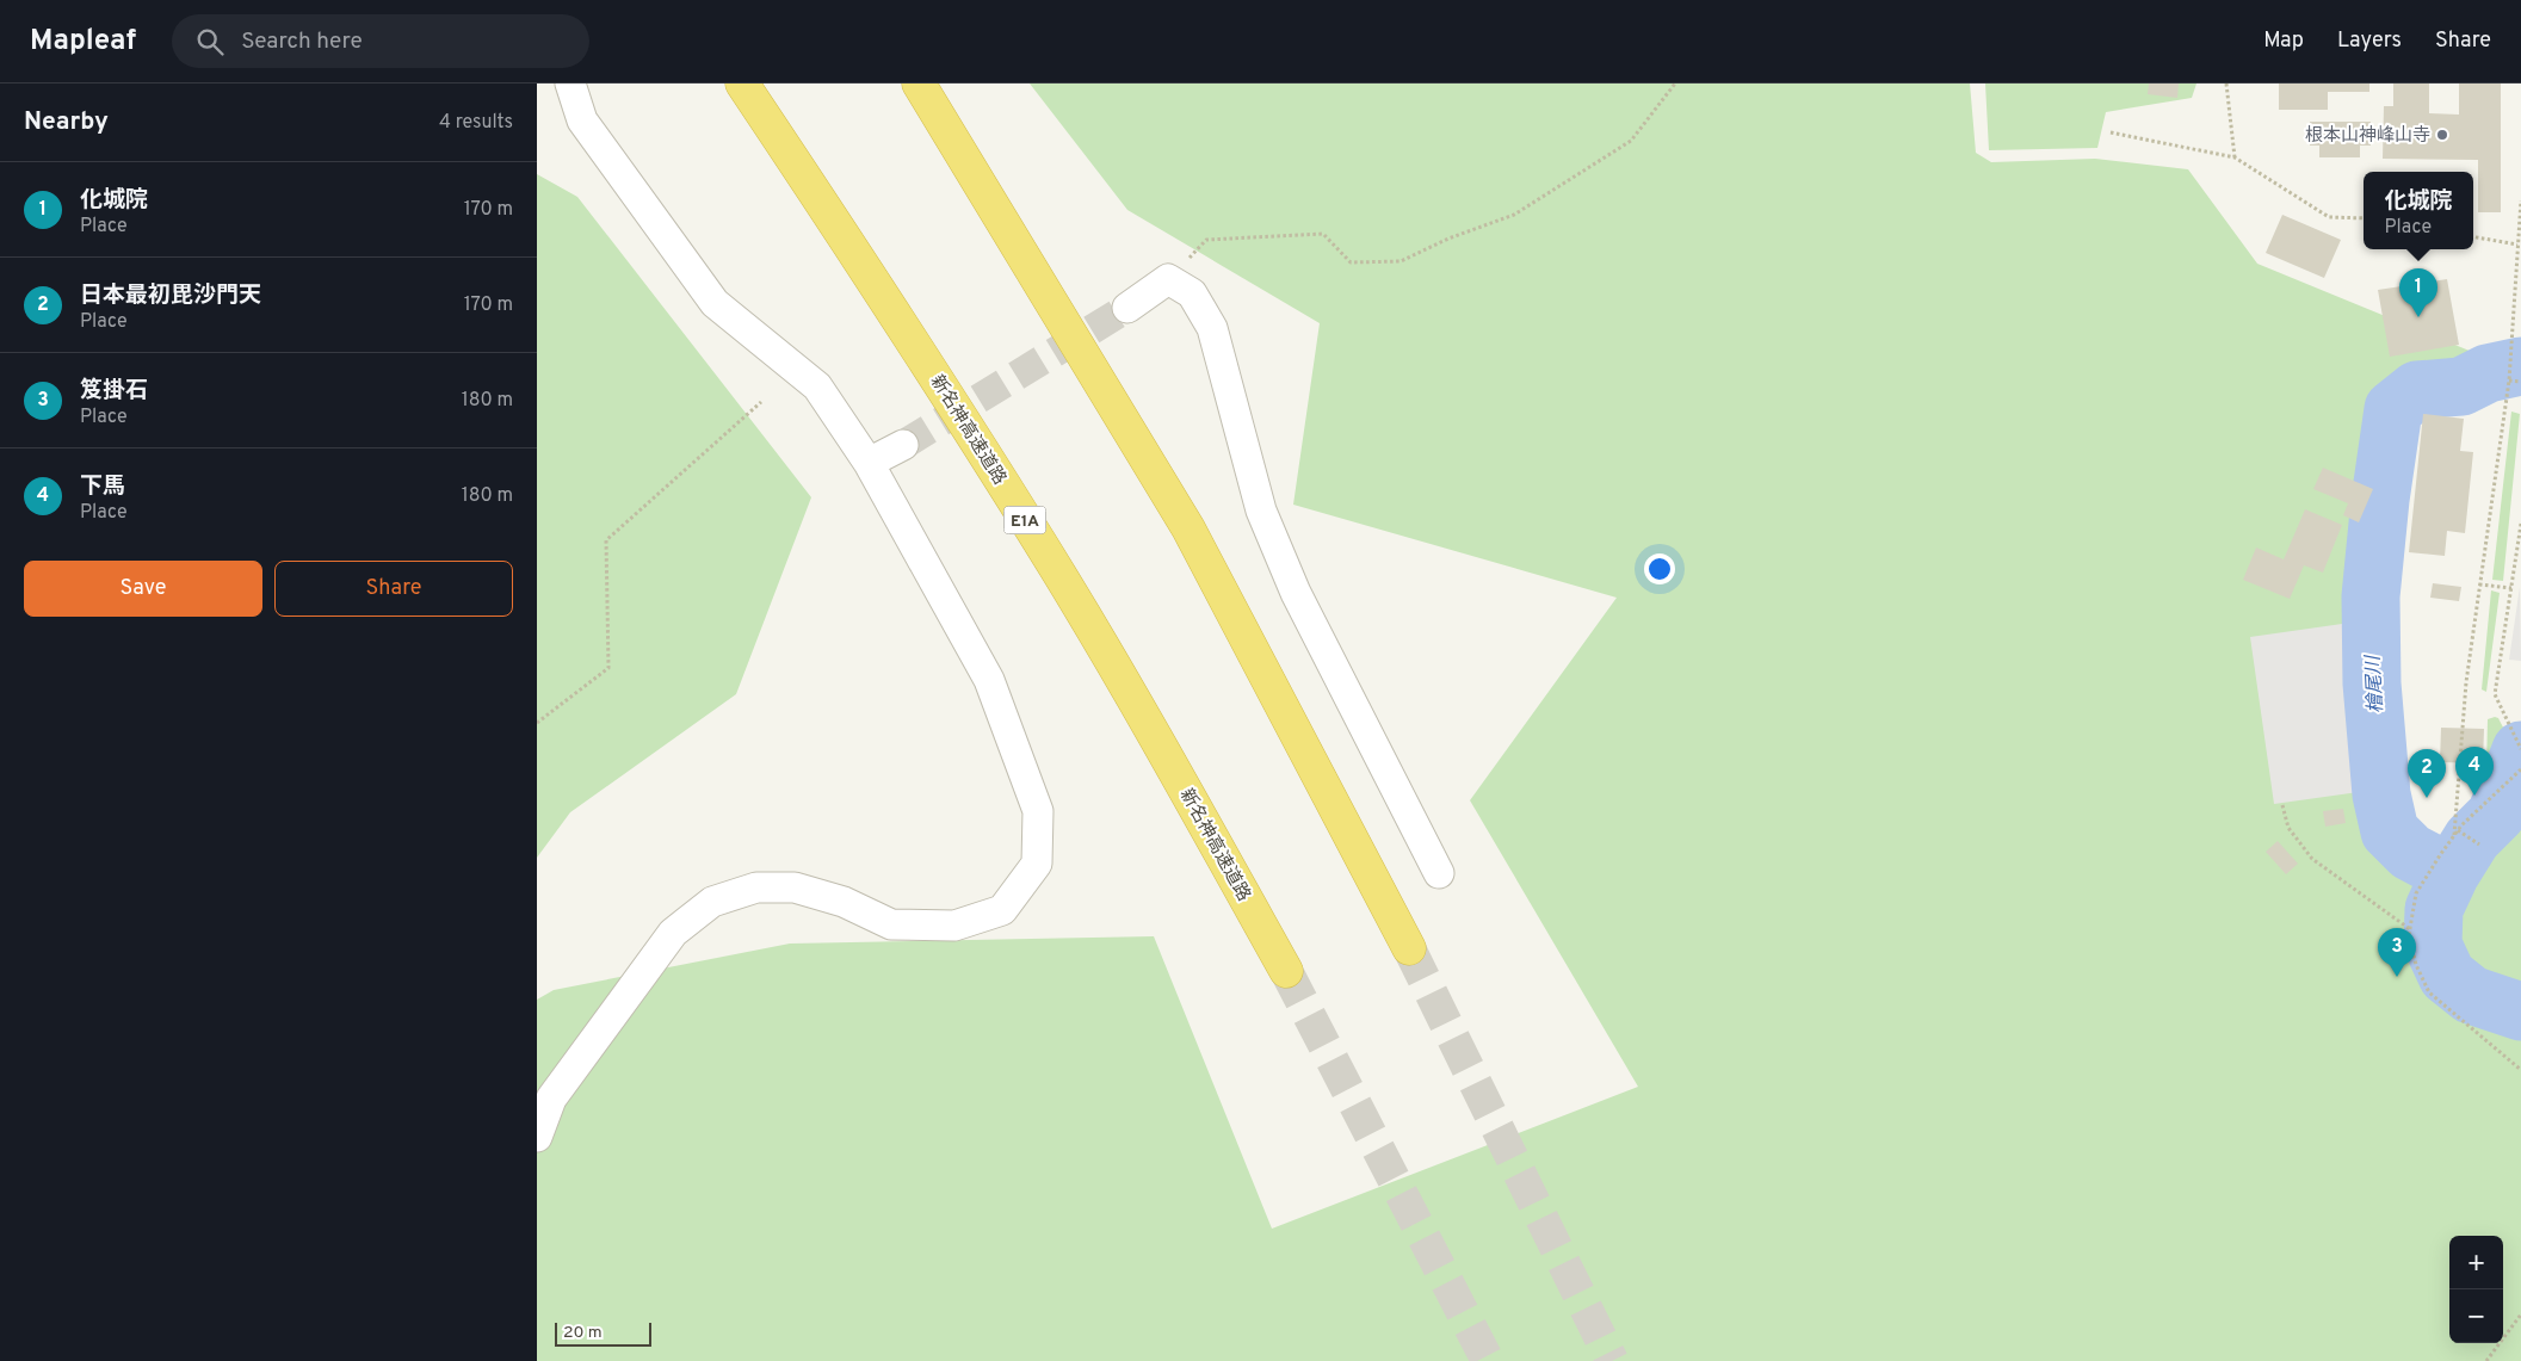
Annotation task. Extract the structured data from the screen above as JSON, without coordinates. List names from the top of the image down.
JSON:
{
  "streets": {
    "highway": ["新名神高速道路", "E1A"]
  },
  "water": ["檜尾川"],
  "places": ["根本山神峰山寺"],
  "scale_bar": "20 m",
  "page": {
    "header": "Mapleaf",
    "search": "Search here",
    "nav": ["Map", "Layers", "Share"],
    "heading": ["Nearby", "4 results"],
    "list": [
      {
        "mark": "1",
        "name": "化城院",
        "note": "Place",
        "value": "170 m"
      },
      {
        "mark": "2",
        "name": "日本最初毘沙門天",
        "note": "Place",
        "value": "170 m"
      },
      {
        "mark": "3",
        "name": "笈掛石",
        "note": "Place",
        "value": "180 m"
      },
      {
        "mark": "4",
        "name": "下馬",
        "note": "Place",
        "value": "180 m"
      }
    ],
    "popup": ["化城院", "Place"],
    "pins": [
      "1",
      "4",
      "2",
      "3"
    ],
    "buttons": ["Save", "Share"],
    "map_buttons": ["+", "−"],
    "scale": "20 m"
  }
}
